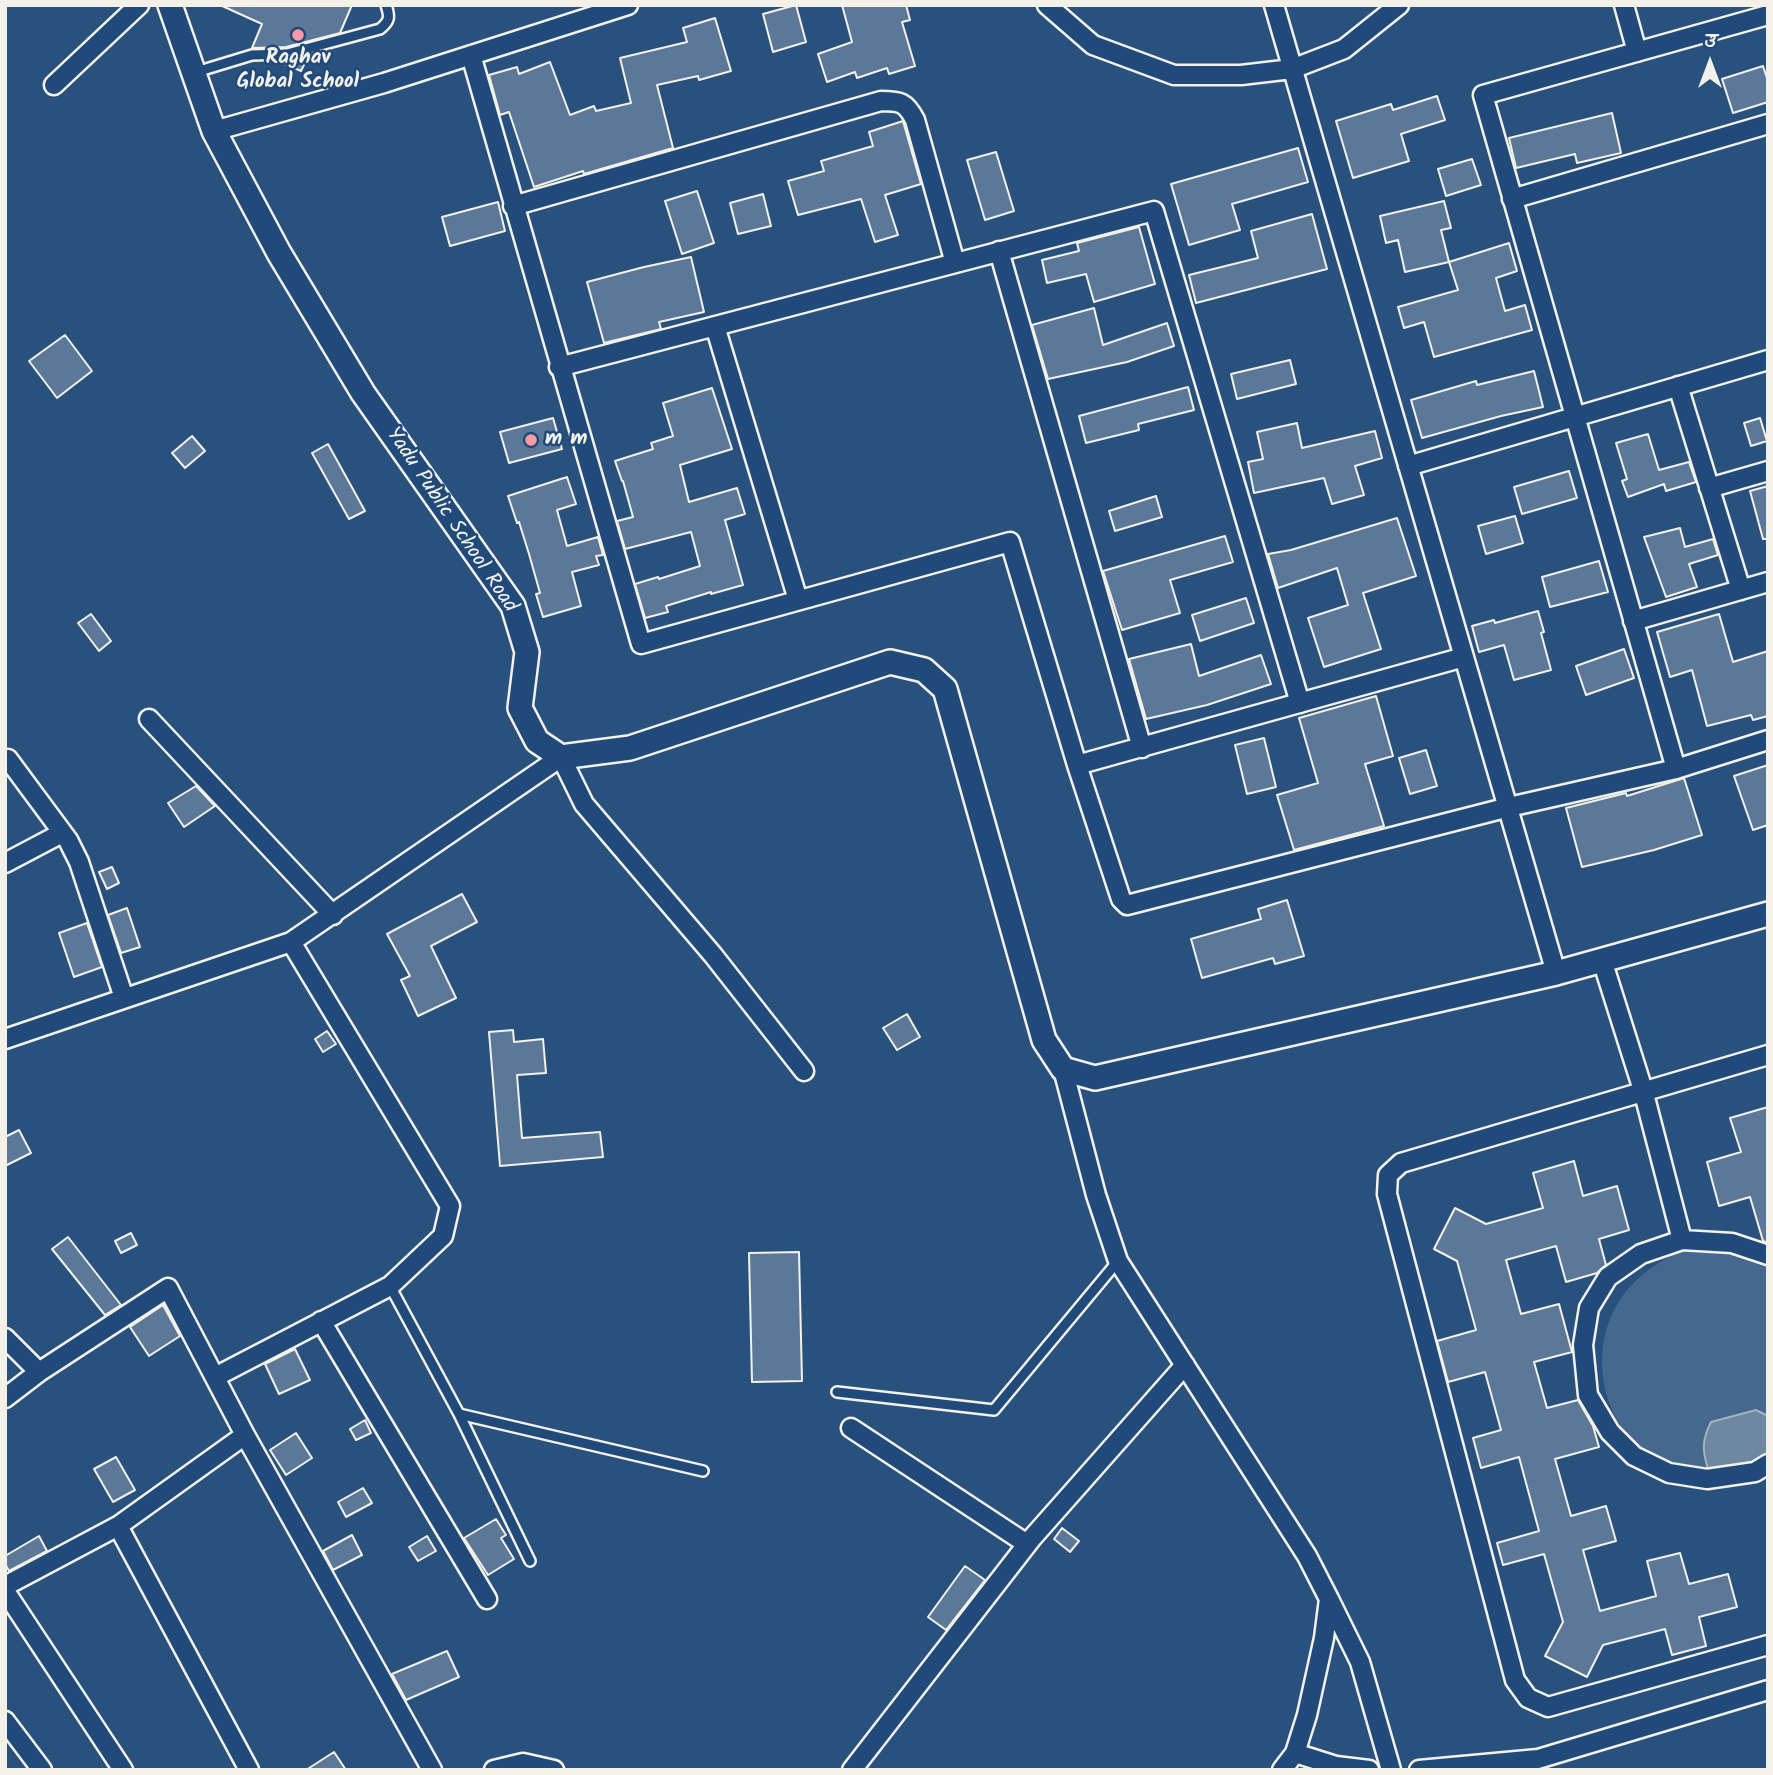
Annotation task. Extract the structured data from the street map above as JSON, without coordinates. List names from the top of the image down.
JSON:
{
  "streets": {
    "street": ["Yadu Public School Road"]
  },
  "places": ["Raghav Global School", "m m"],
  "north": "top"
}
